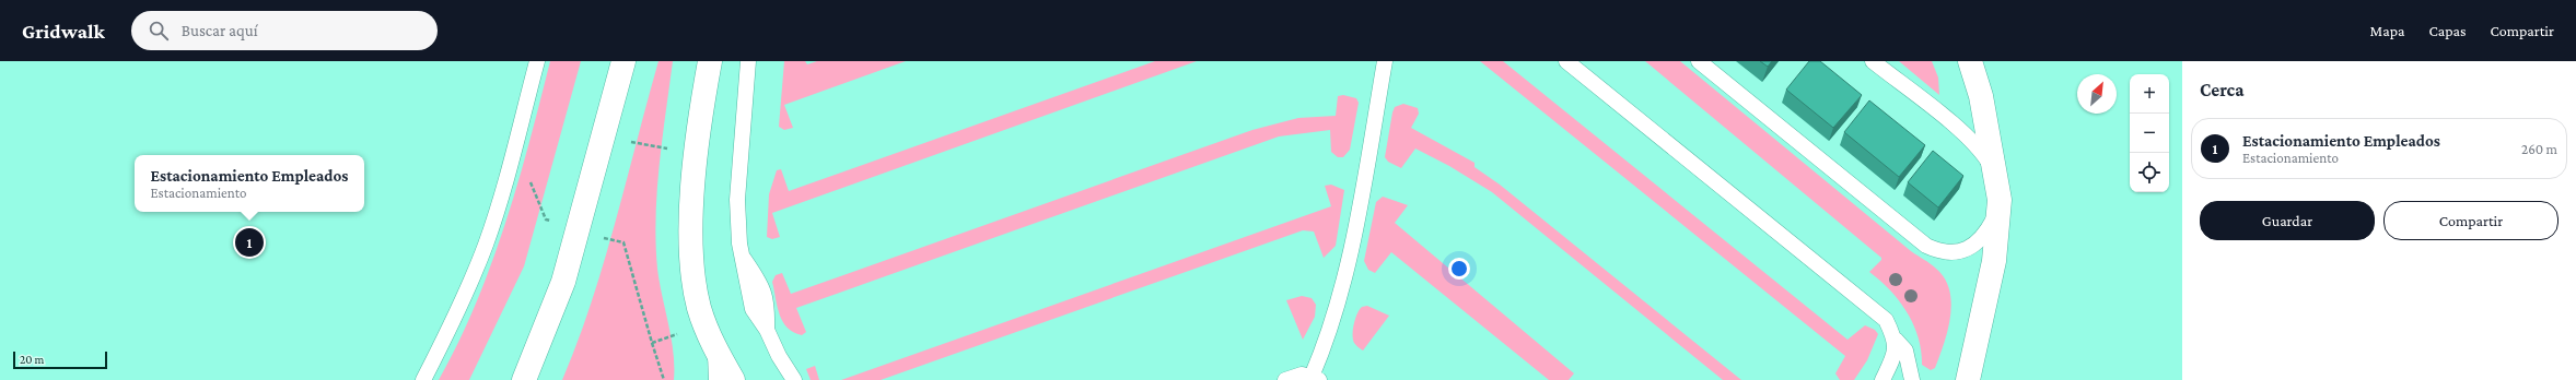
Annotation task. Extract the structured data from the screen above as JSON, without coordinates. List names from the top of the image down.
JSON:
{
  "scale_bar": "20 m",
  "north": "top right",
  "page": {
    "header": "Gridwalk",
    "search": "Buscar aquí",
    "nav": ["Mapa", "Capas", "Compartir"],
    "heading": "Cerca",
    "map_buttons": ["+", "−"],
    "list": [
      {
        "mark": "1",
        "name": "Estacionamiento Empleados",
        "note": "Estacionamiento",
        "value": "260 m"
      }
    ],
    "popup": ["Estacionamiento Empleados", "Estacionamiento"],
    "buttons": ["Guardar", "Compartir"],
    "pins": "1",
    "scale": "20 m"
  }
}
